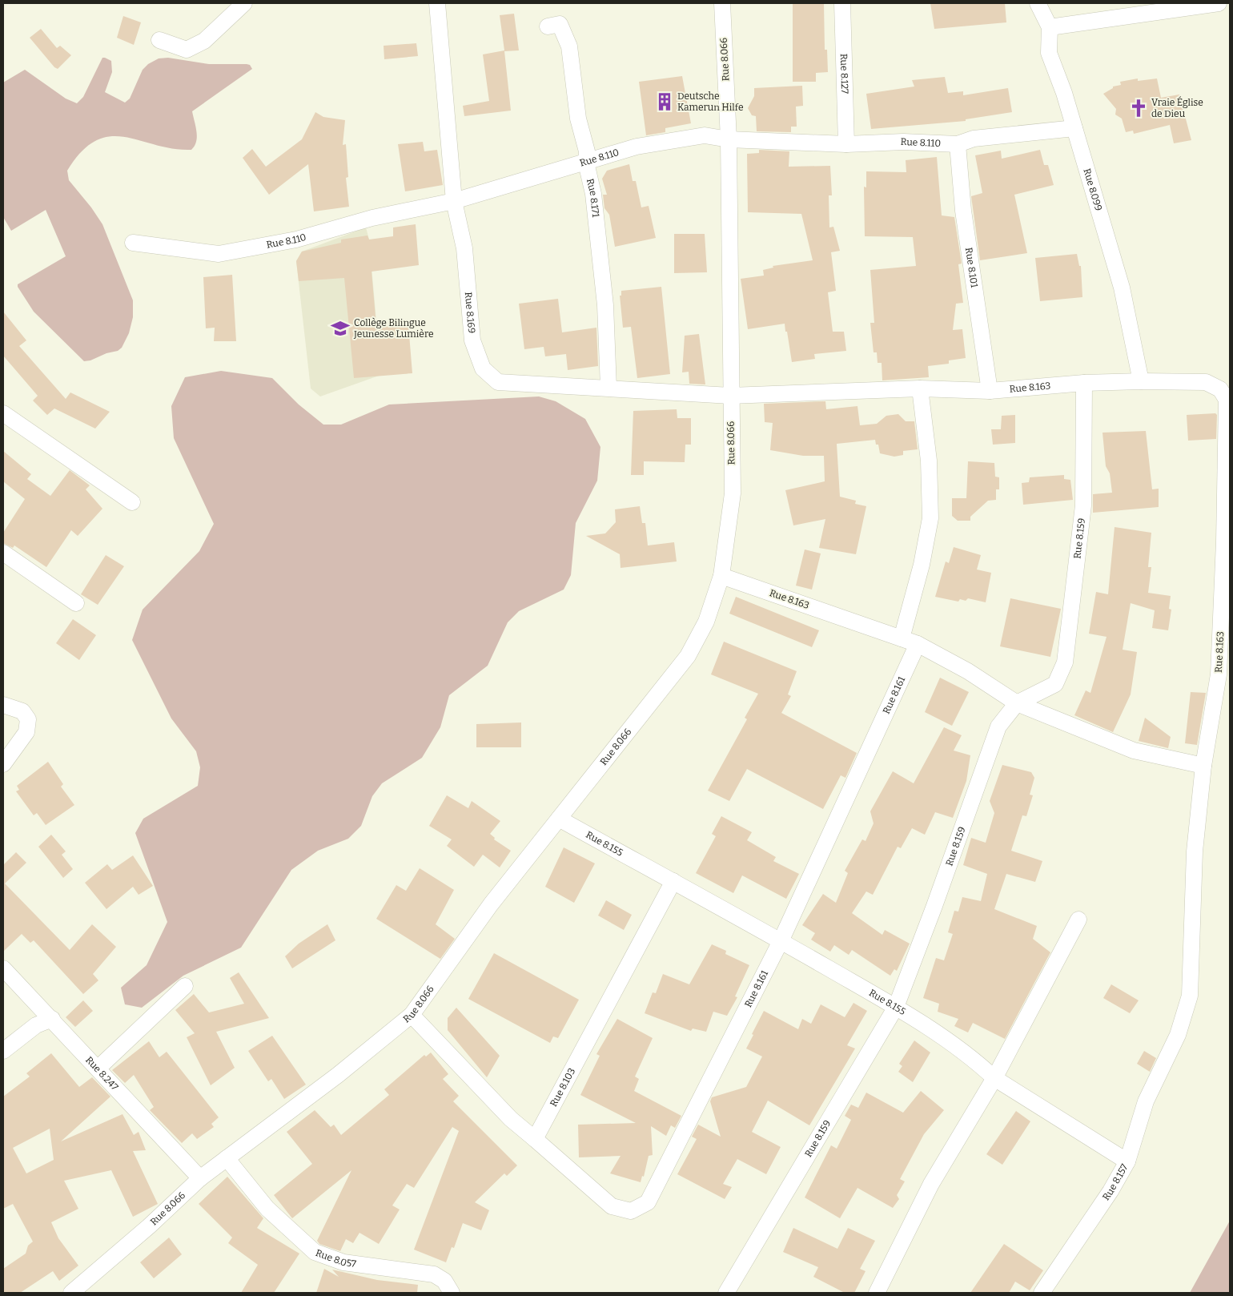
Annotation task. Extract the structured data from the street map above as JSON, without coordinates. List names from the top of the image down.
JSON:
{
  "streets": {
    "street": [
      "Rue 8.066",
      "Rue 8.127",
      "Rue 8.110",
      "Rue 8.099",
      "Rue 8.171",
      "Rue 8.101",
      "Rue 8.169",
      "Rue 8.163",
      "Rue 8.159",
      "Rue 8.161",
      "Rue 8.155",
      "Rue 8.247",
      "Rue 8.103",
      "Rue 8.157",
      "Rue 8.057"
    ]
  },
  "crossings": [
    ["Rue 8.066", "Rue 8.110"],
    ["Rue 8.066", "Rue 8.169"],
    ["Rue 8.066", "Rue 8.163"],
    ["Rue 8.066", "Rue 8.155"],
    ["Rue 8.066", "Rue 8.247"],
    ["Rue 8.066", "Rue 8.057"],
    ["Rue 8.127", "Rue 8.110"],
    ["Rue 8.110", "Rue 8.099"],
    ["Rue 8.110", "Rue 8.171"],
    ["Rue 8.110", "Rue 8.101"],
    ["Rue 8.110", "Rue 8.169"],
    ["Rue 8.099", "Rue 8.163"],
    ["Rue 8.171", "Rue 8.169"],
    ["Rue 8.101", "Rue 8.163"],
    ["Rue 8.169", "Rue 8.163"],
    ["Rue 8.163", "Rue 8.159"],
    ["Rue 8.163", "Rue 8.161"],
    ["Rue 8.159", "Rue 8.155"],
    ["Rue 8.161", "Rue 8.155"],
    ["Rue 8.161", "Rue 8.103"],
    ["Rue 8.155", "Rue 8.103"],
    ["Rue 8.155", "Rue 8.157"]
  ],
  "places": {
    "building": ["Deutsche Kamerun Hilfe"],
    "church": ["Vraie Église de Dieu"],
    "school or university": ["Collège Bilingue Jeunesse Lumière"]
  }
}
